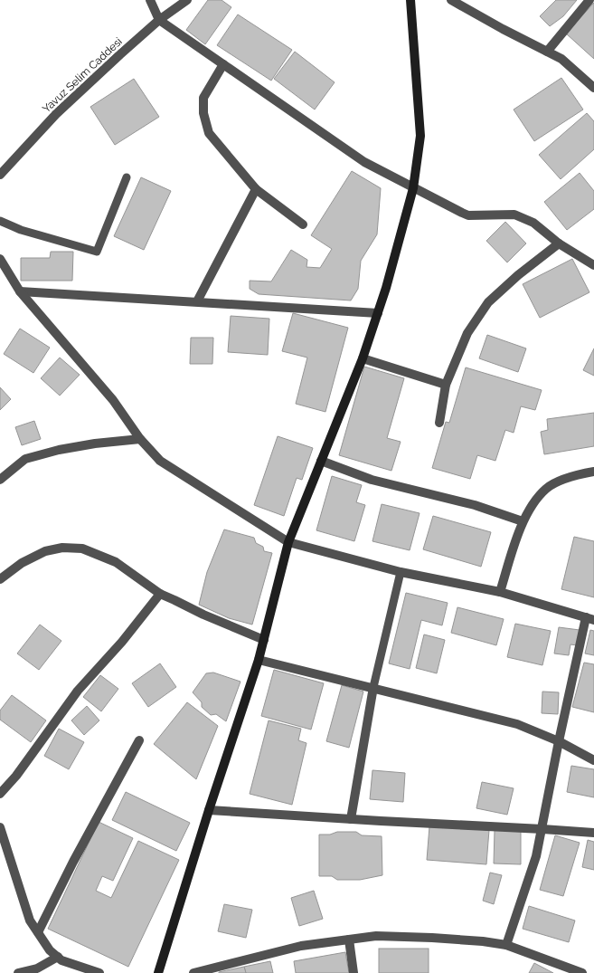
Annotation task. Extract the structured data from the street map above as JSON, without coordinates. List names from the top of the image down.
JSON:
{
  "streets": {
    "street": ["Yavuz Selim Caddesi"]
  }
}
